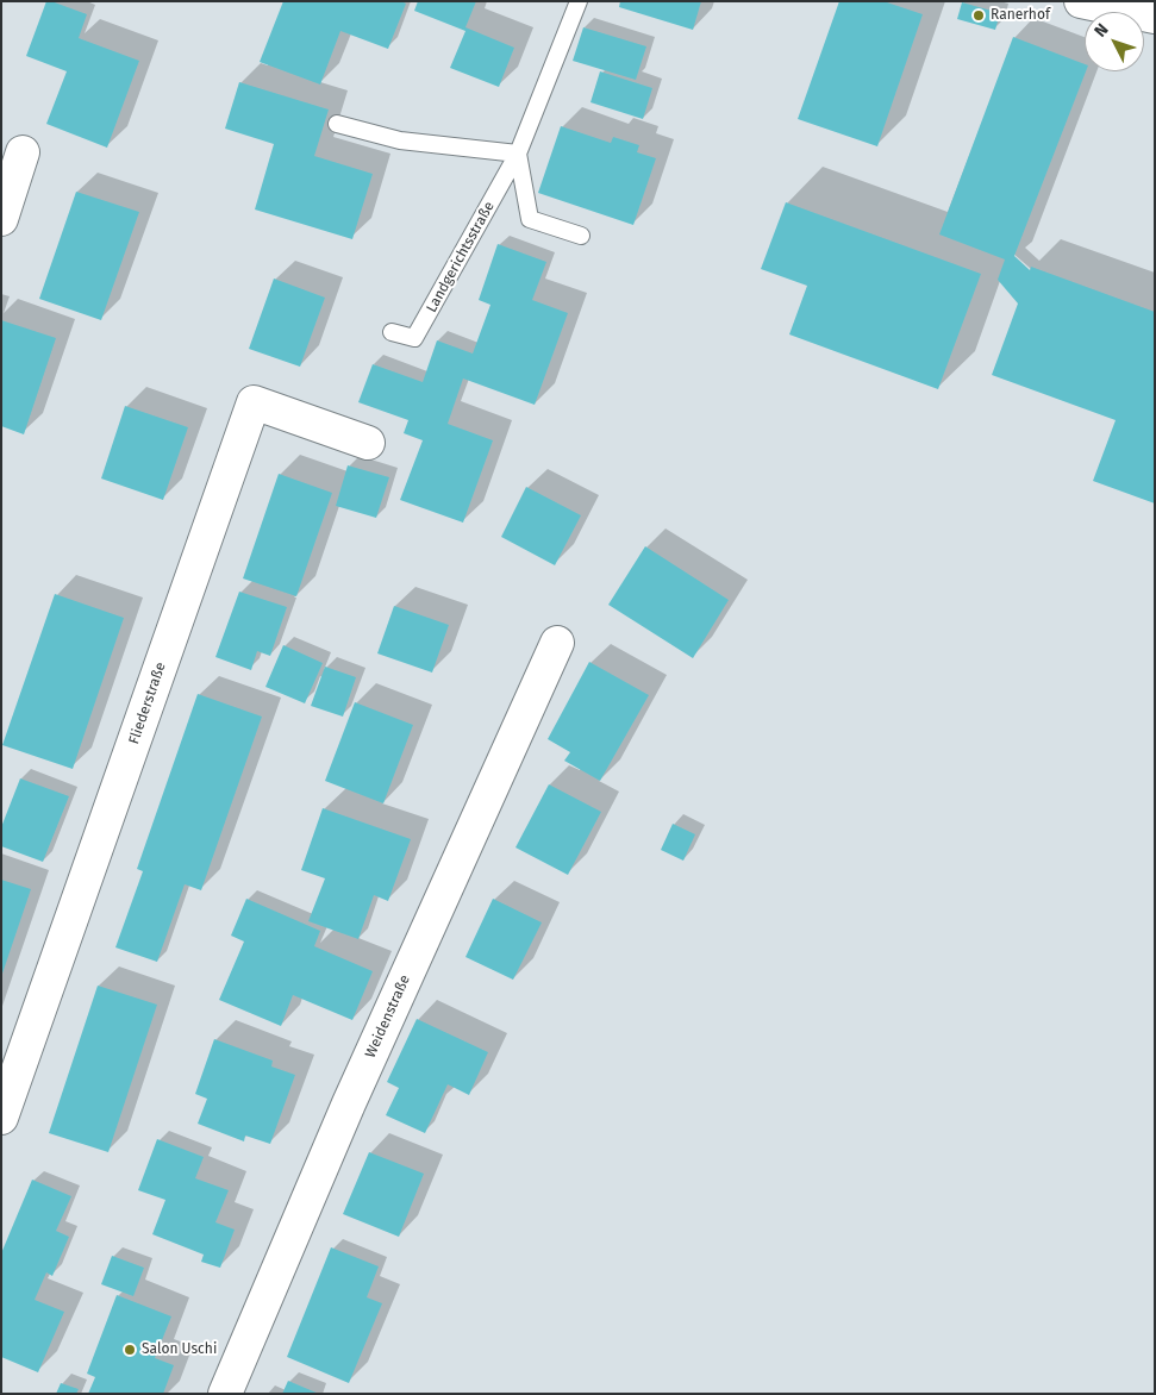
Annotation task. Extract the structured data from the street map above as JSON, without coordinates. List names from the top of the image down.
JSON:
{
  "streets": {
    "street": ["Fliederstraße", "Weidenstraße"],
    "lane": ["Landgerichtsstraße"]
  },
  "places": ["Ranerhof", "Salon Uschi"],
  "north": "top left"
}
